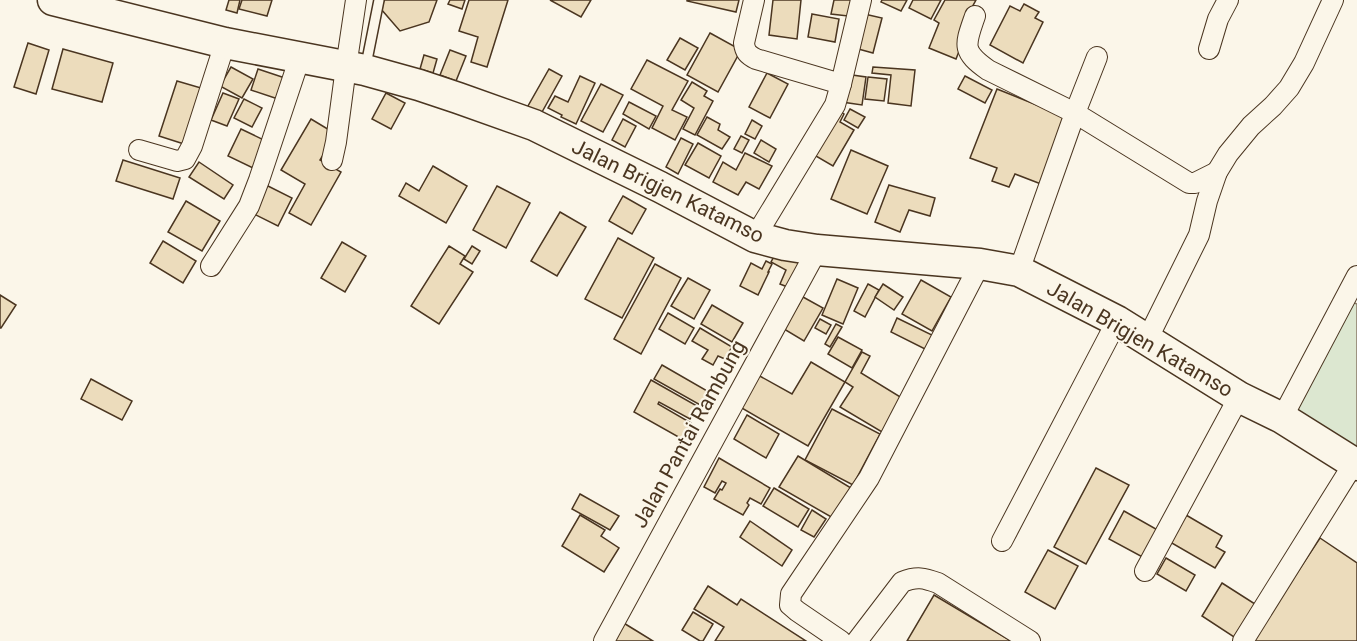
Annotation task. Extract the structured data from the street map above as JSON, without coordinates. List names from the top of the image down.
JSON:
{
  "streets": {
    "main road": ["Jalan Brigjen Katamso"],
    "street": ["Jalan Pantai Rambung"]
  },
  "crossings": [
    ["Jalan Brigjen Katamso", "Jalan Pantai Rambung"]
  ]
}
